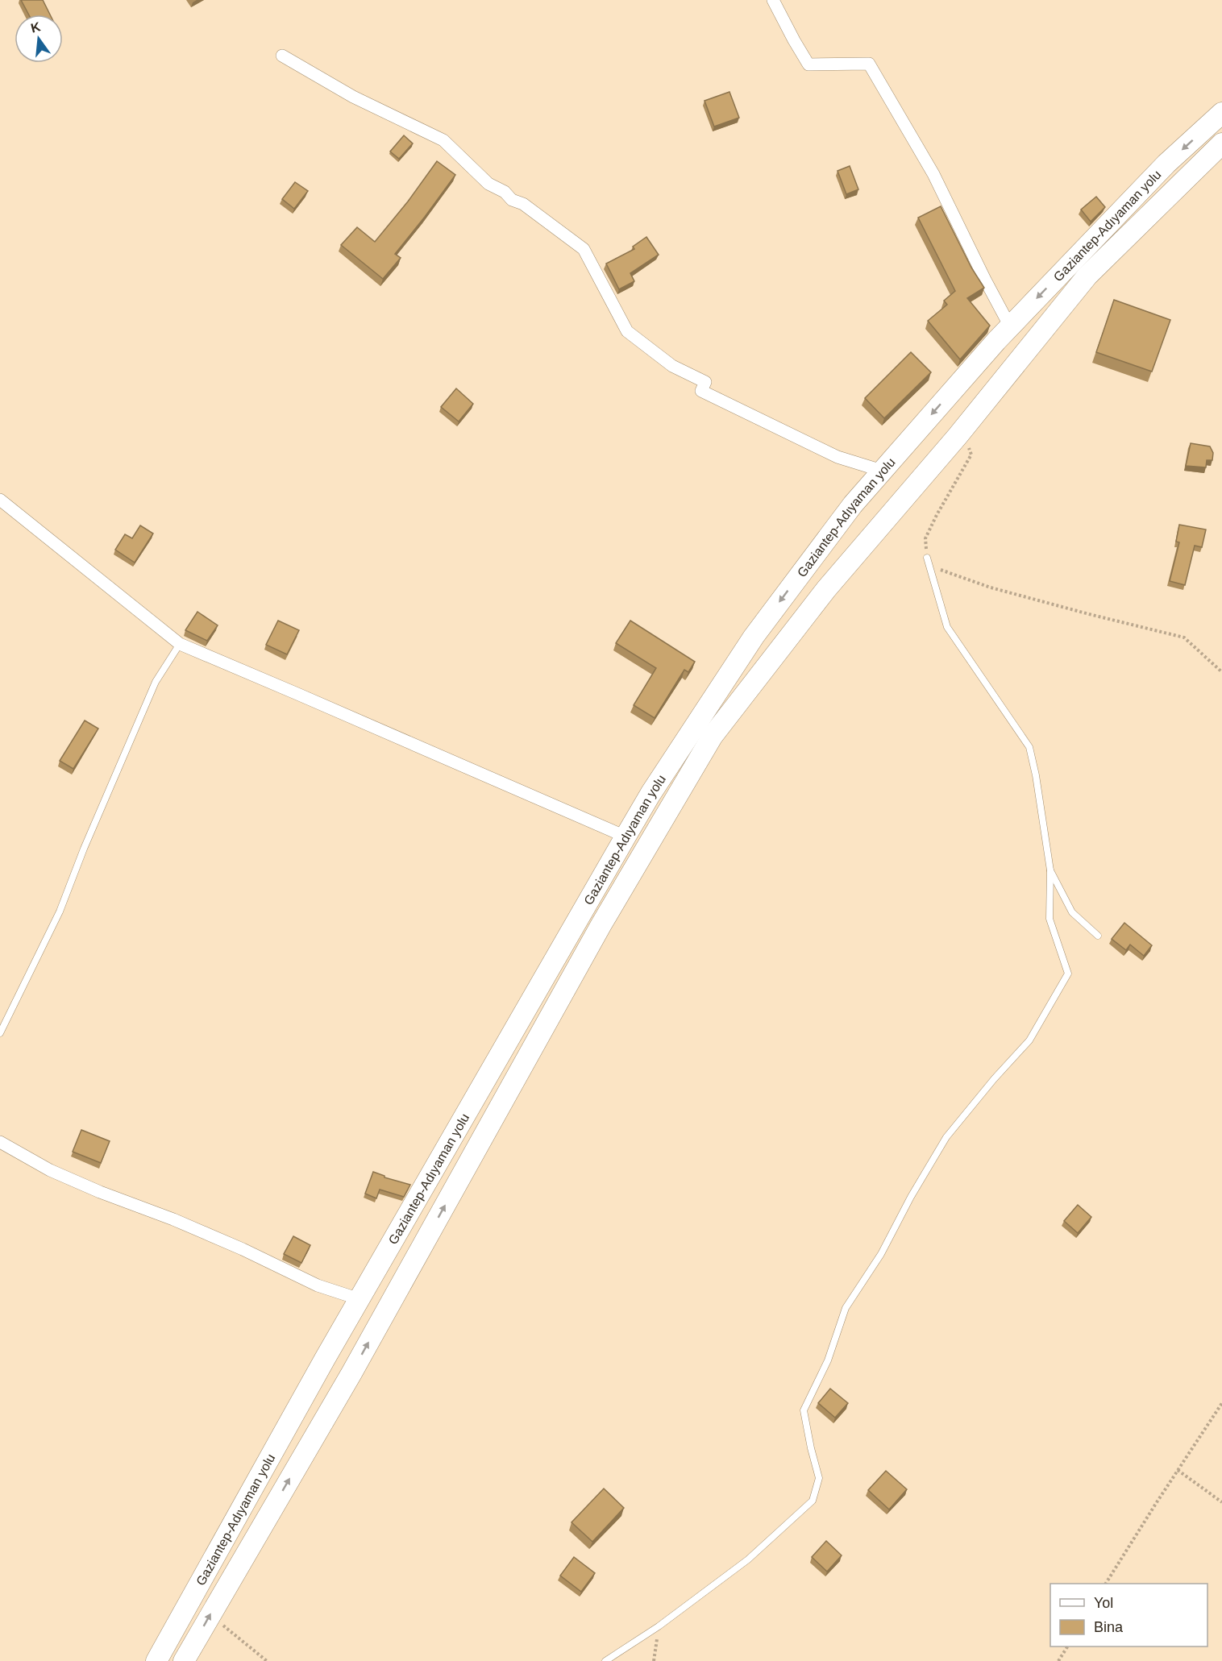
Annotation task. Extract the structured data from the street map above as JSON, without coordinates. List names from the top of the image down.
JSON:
{
  "streets": {
    "highway": ["Gaziantep-Adıyaman yolu"]
  },
  "legend": ["Yol", "Bina"],
  "north": "top"
}
